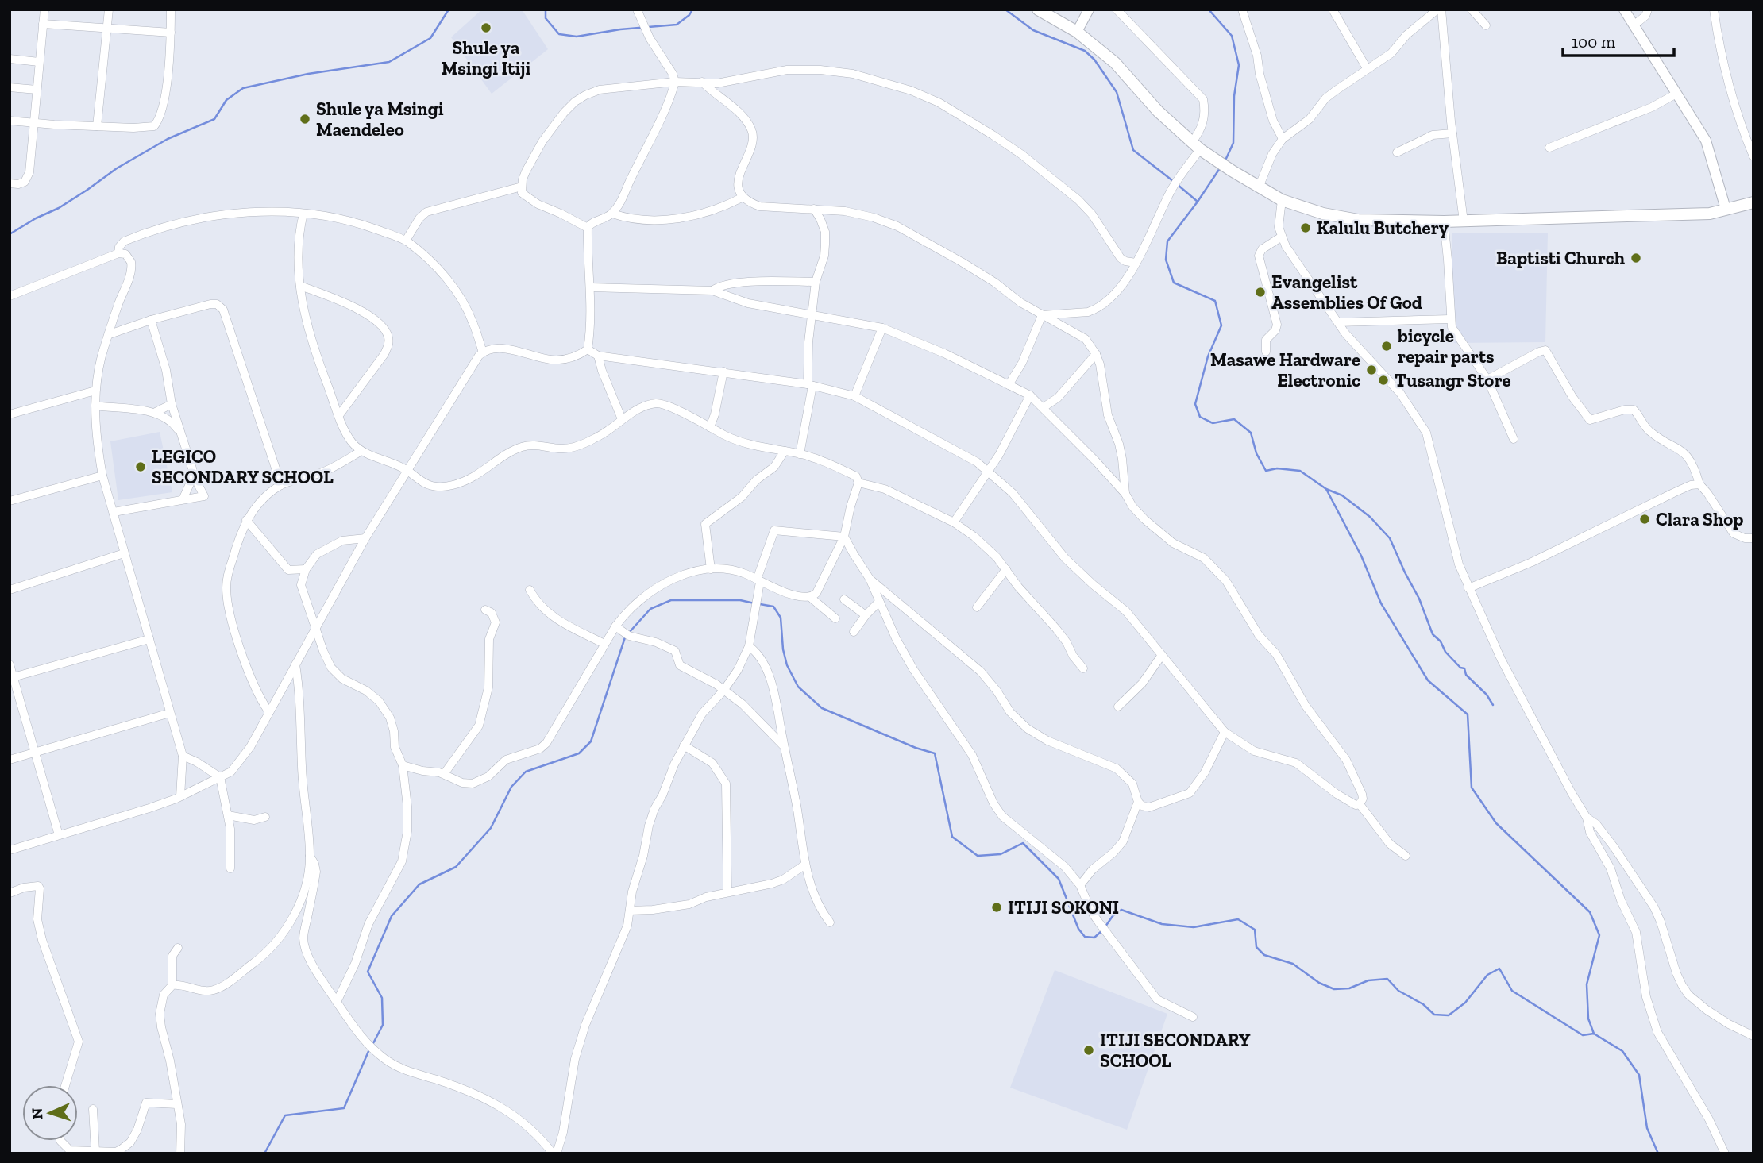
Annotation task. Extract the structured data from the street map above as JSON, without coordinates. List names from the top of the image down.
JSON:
{
  "places": [
    "Shule ya Msingi Itiji",
    "Shule ya Msingi Maendeleo",
    "Kalulu Butchery",
    "Baptisti Church",
    "Evangelist Assemblies Of God",
    "bicycle repair parts",
    "Masawe Hardware Electronic",
    "Tusangr Store",
    "LEGICO SECONDARY SCHOOL",
    "Clara Shop",
    "ITIJI SOKONI",
    "ITIJI SECONDARY SCHOOL"
  ],
  "scale_bar": "100 m",
  "north": "left"
}
